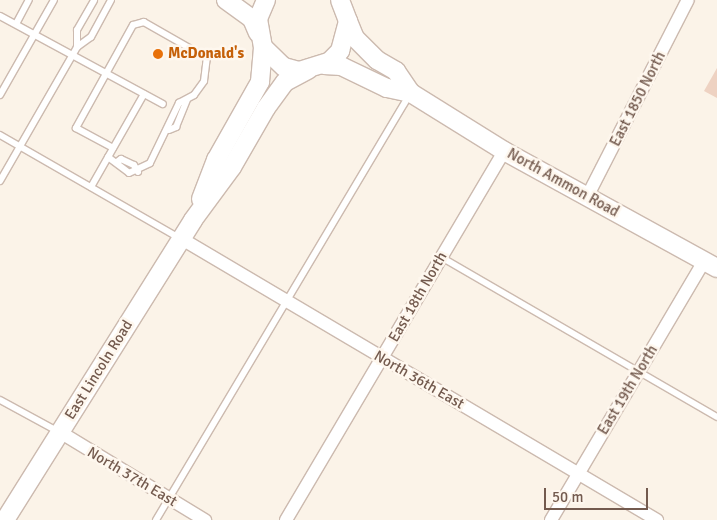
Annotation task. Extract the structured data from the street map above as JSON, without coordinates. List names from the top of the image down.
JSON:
{
  "streets": {
    "main road": ["North Ammon Road", "East Lincoln Road"],
    "street": [
      "East 1850 North",
      "East 18th North",
      "North 36th East",
      "East 19th North",
      "North 37th East"
    ]
  },
  "crossings": [
    ["East 1850 North", "North Ammon Road"],
    ["North Ammon Road", "East 18th North"],
    ["North Ammon Road", "East Lincoln Road"],
    ["North Ammon Road", "East 19th North"],
    ["East 18th North", "North 36th East"],
    ["East Lincoln Road", "North 36th East"],
    ["East Lincoln Road", "North 37th East"],
    ["North 36th East", "East 19th North"]
  ],
  "places": ["McDonald's"],
  "scale_bar": "50 m"
}
